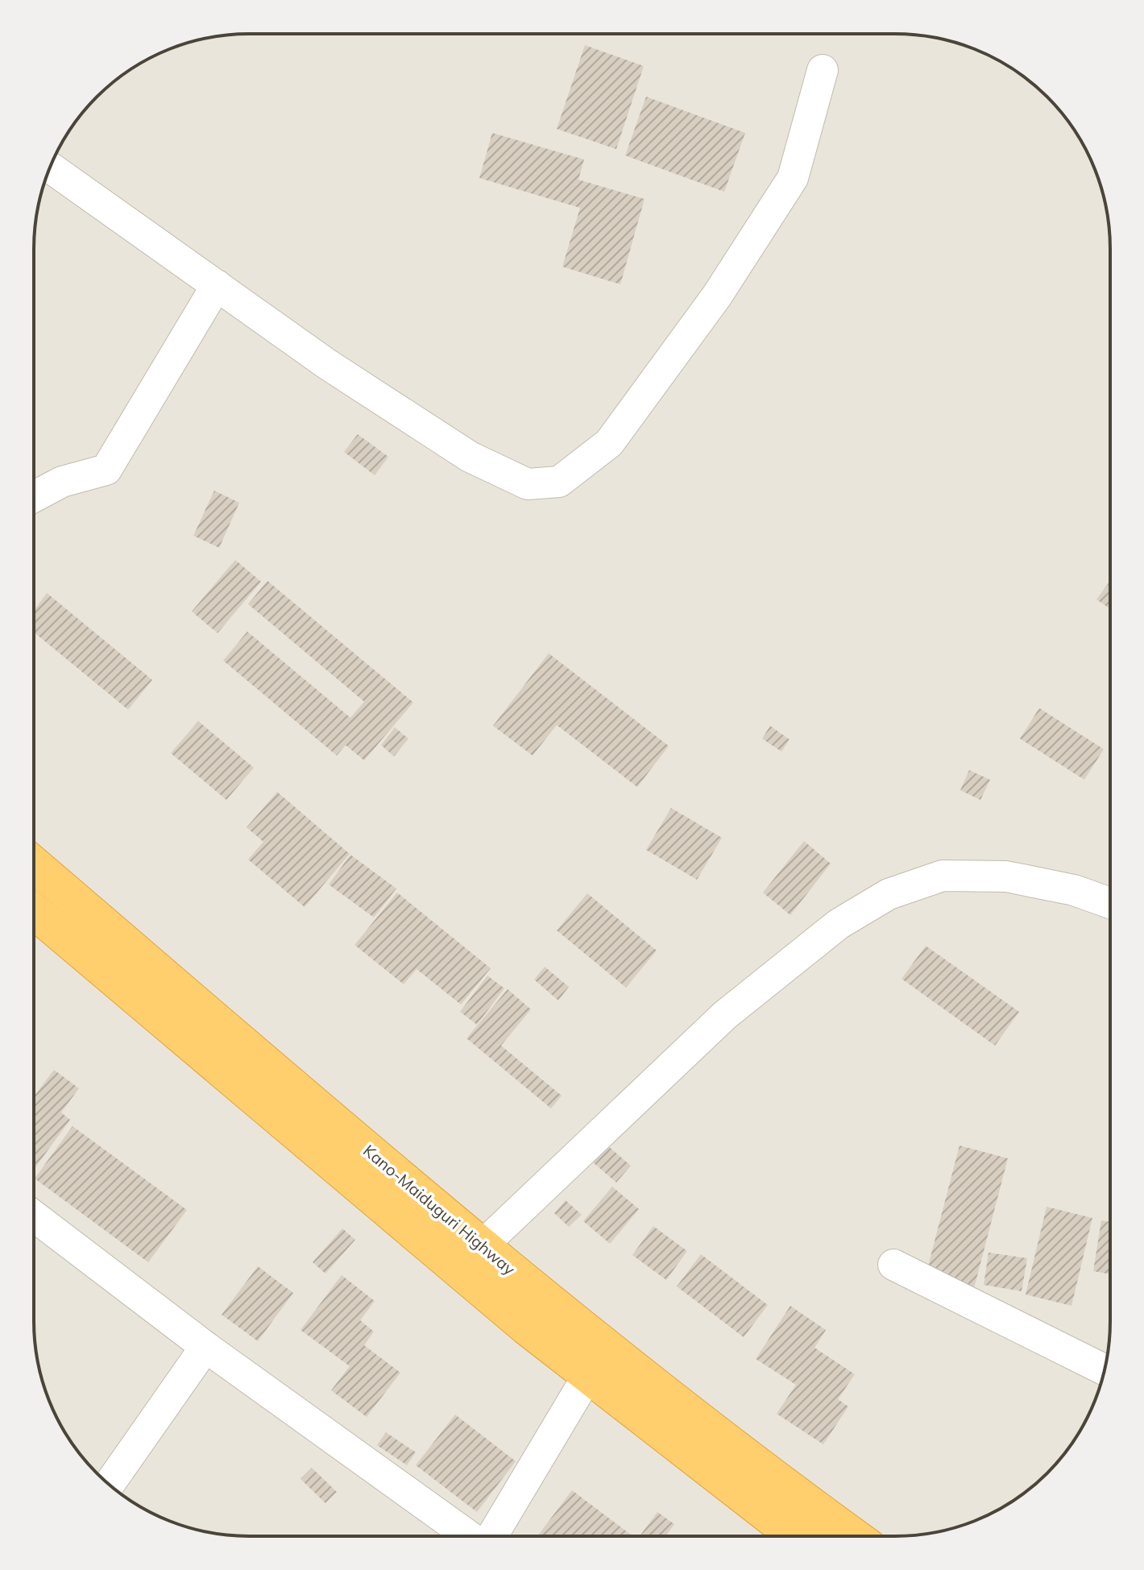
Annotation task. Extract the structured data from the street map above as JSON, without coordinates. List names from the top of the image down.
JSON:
{
  "streets": {
    "highway": ["Kano-Maiduguri Highway"]
  }
}
